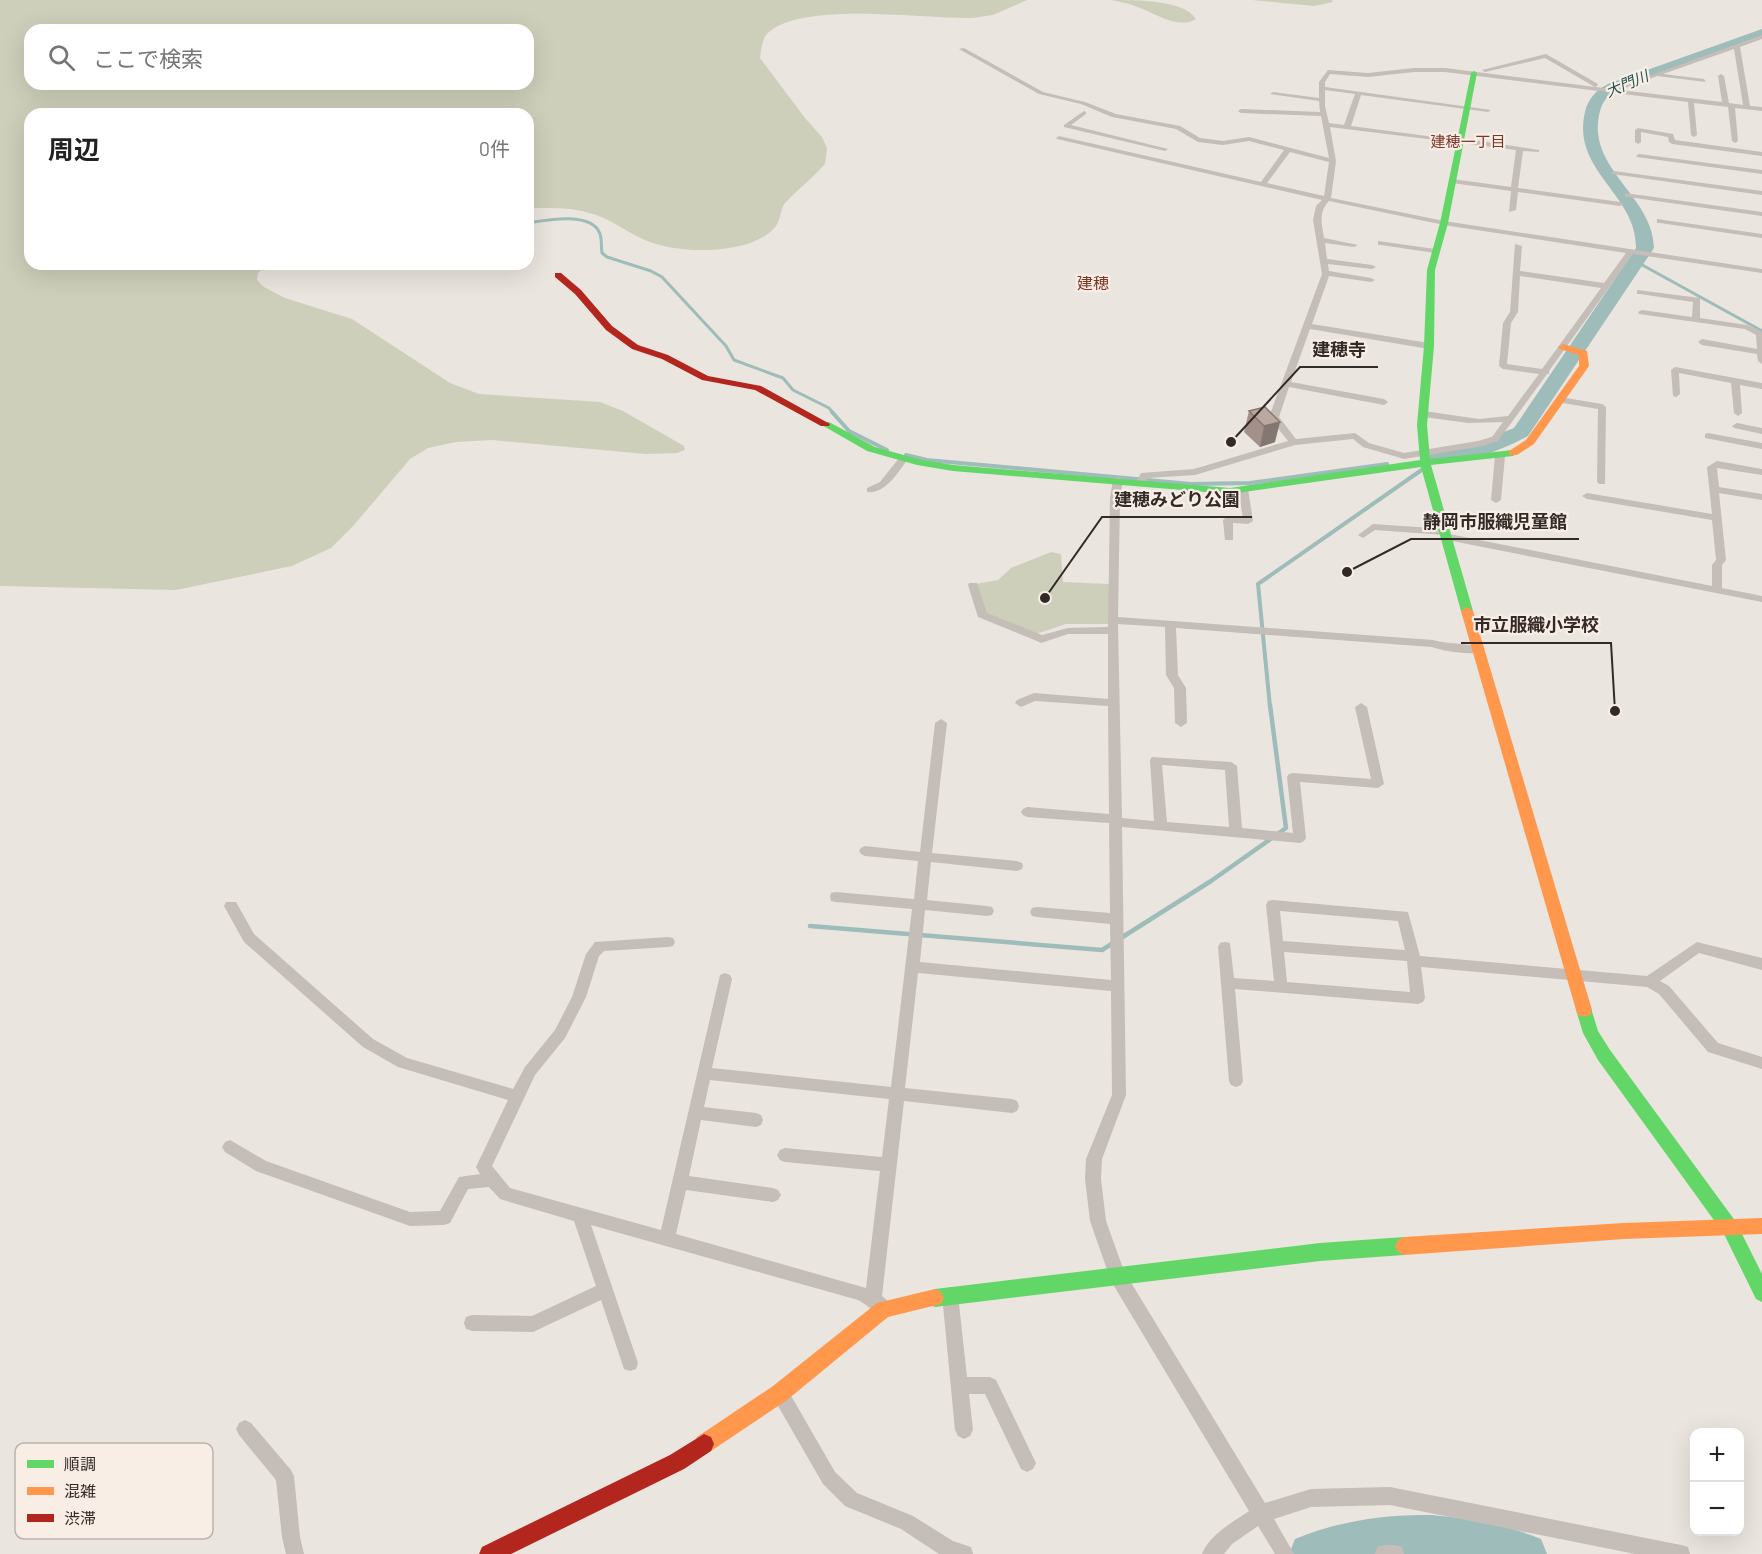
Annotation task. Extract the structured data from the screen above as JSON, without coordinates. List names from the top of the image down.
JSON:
{
  "districts": ["建穂一丁目", "建穂"],
  "water": ["大門川"],
  "places": [
    "建穂寺",
    "静岡市服織児童館",
    "建穂みどり公園",
    "市立服織小学校"
  ],
  "legend": ["順調", "混雑", "渋滞"],
  "page": {
    "search": "ここで検索",
    "heading": ["周辺", "0件"],
    "map_buttons": ["+", "−"]
  }
}
